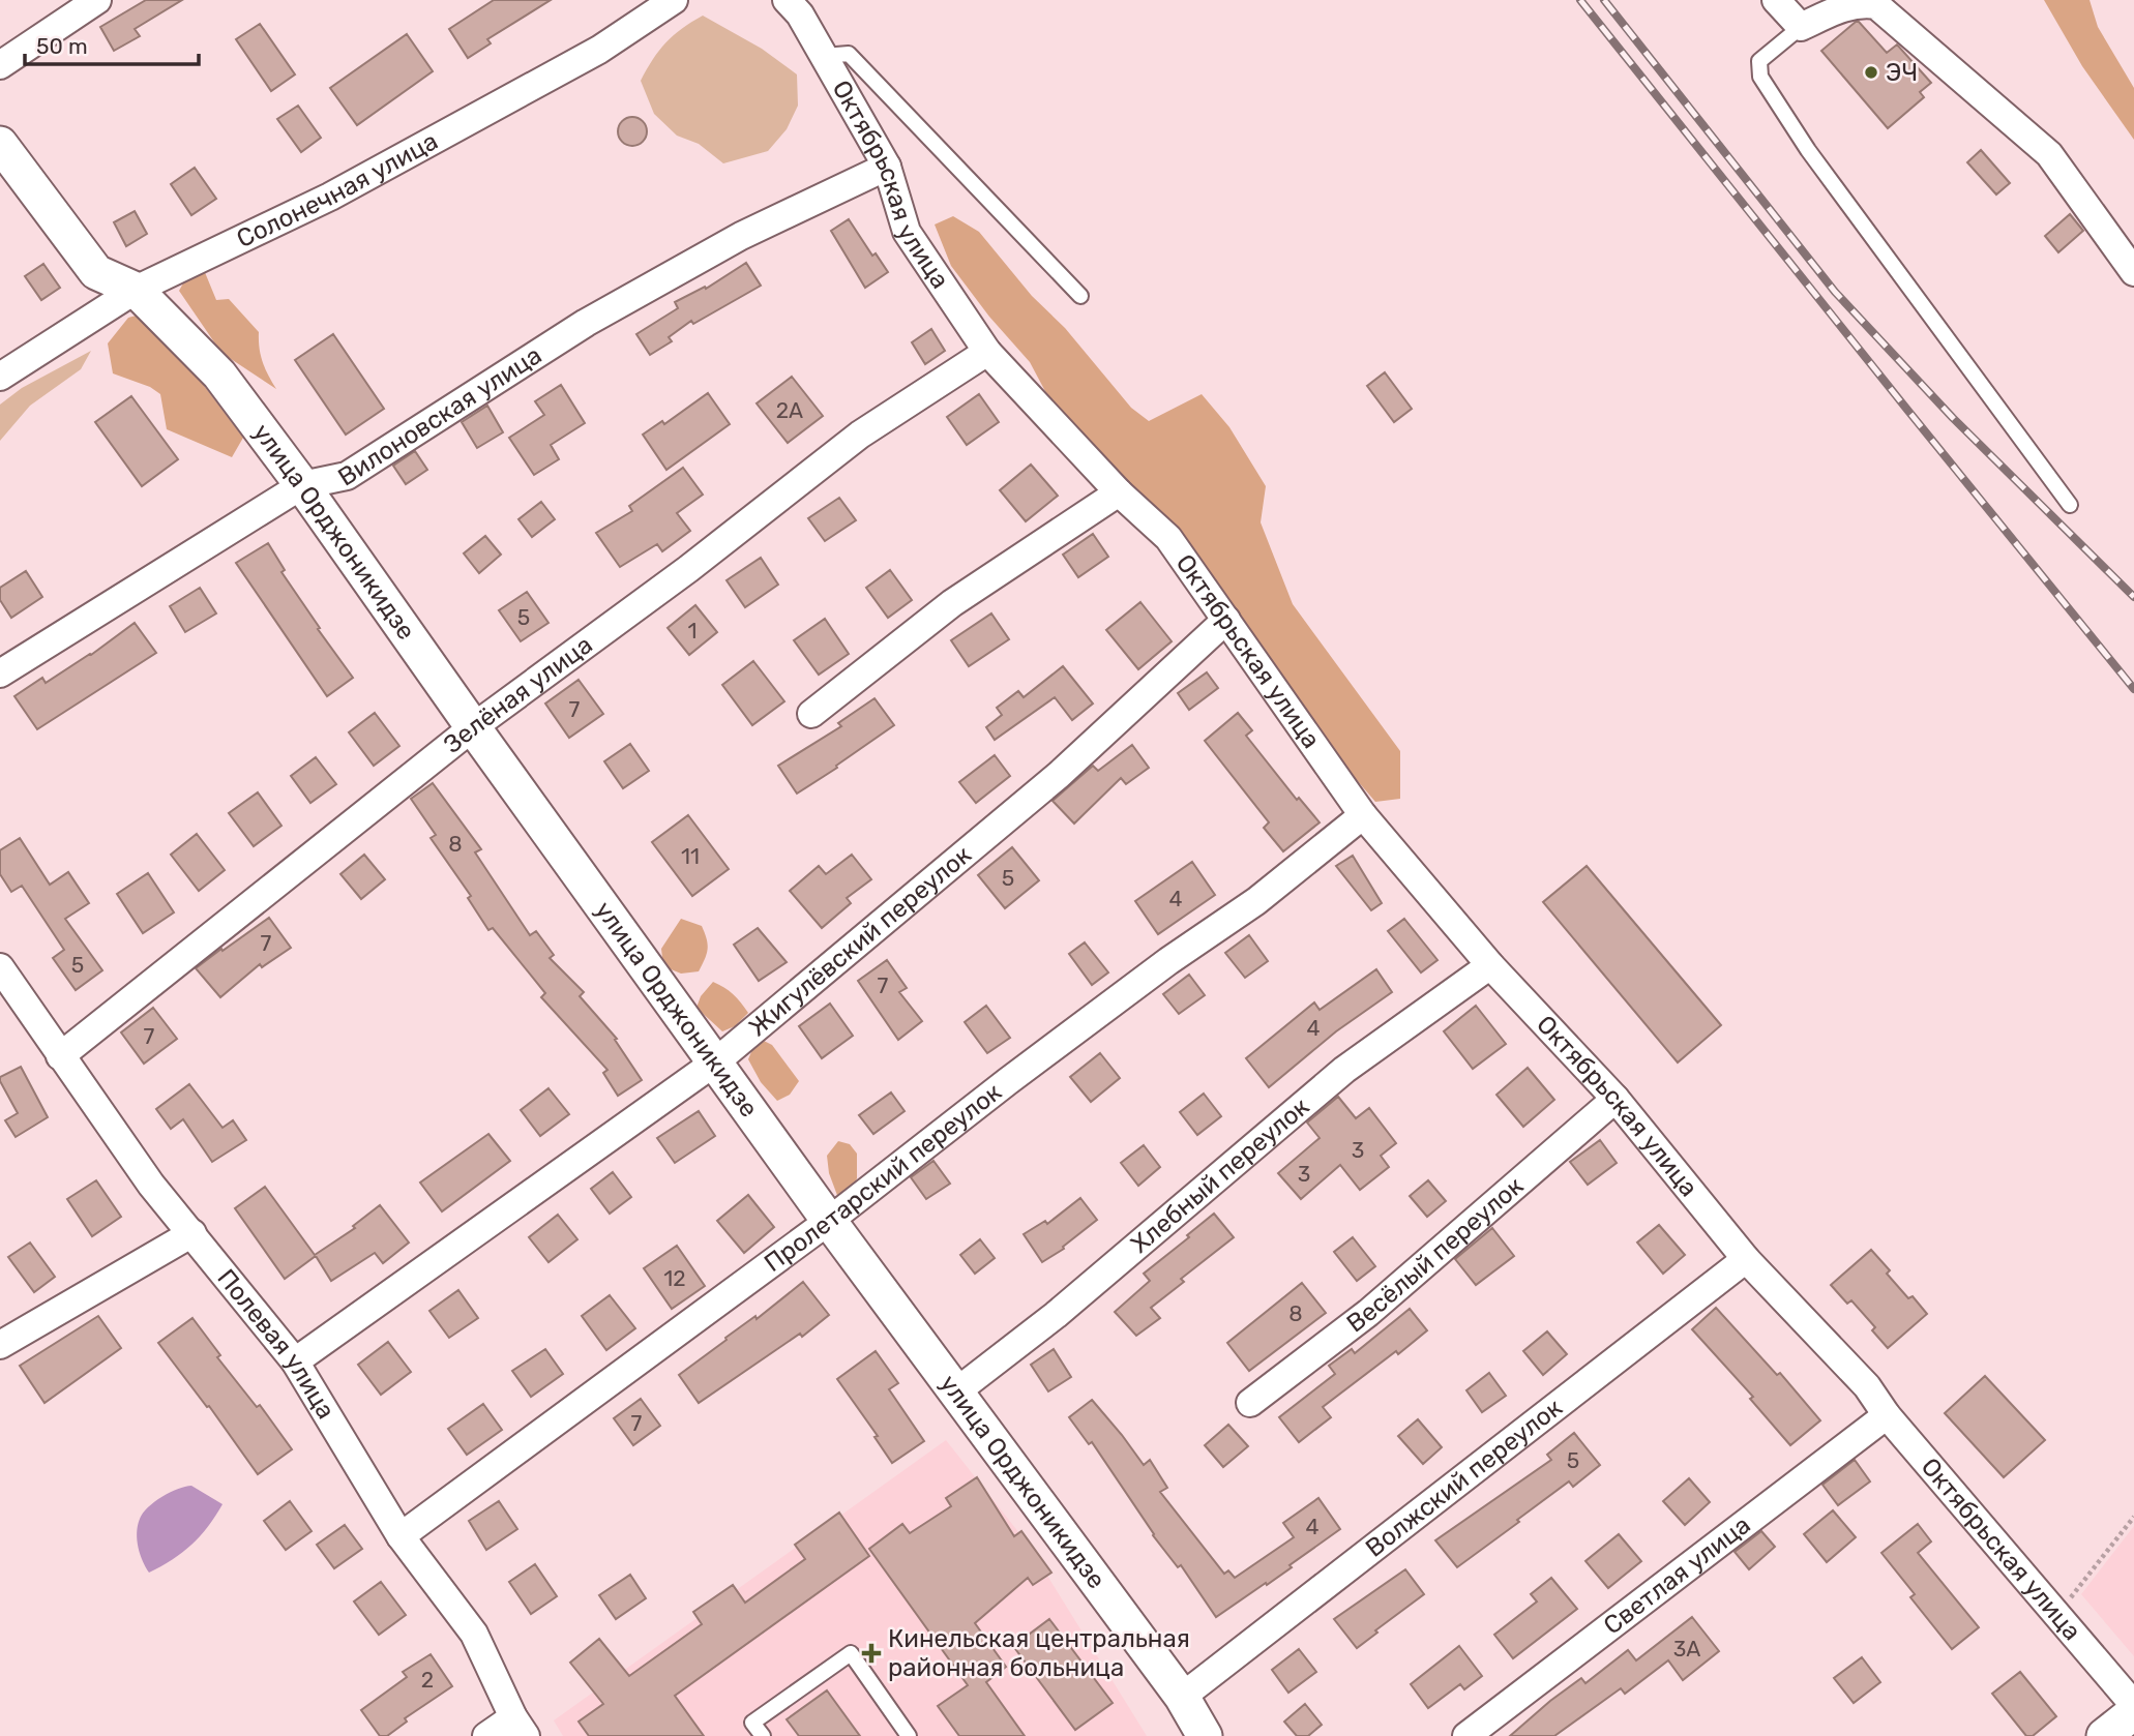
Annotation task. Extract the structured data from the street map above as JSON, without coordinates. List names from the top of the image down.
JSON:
{
  "streets": {
    "street": [
      "Октябрьская улица",
      "Солонечная улица",
      "Вилоновская улица",
      "улица Орджоникидзе",
      "Зелёная улица",
      "Жигулёвский переулок",
      "Хлебный переулок",
      "Пролетарский переулок",
      "Весёлый переулок",
      "Полевая улица",
      "Волжский переулок",
      "Светлая улица"
    ]
  },
  "crossings": [
    ["Октябрьская улица", "Вилоновская улица"],
    ["Октябрьская улица", "Зелёная улица"],
    ["Октябрьская улица", "Жигулёвский переулок"],
    ["Октябрьская улица", "Хлебный переулок"],
    ["Октябрьская улица", "Пролетарский переулок"],
    ["Октябрьская улица", "Весёлый переулок"],
    ["Октябрьская улица", "Волжский переулок"],
    ["Октябрьская улица", "Светлая улица"],
    ["Солонечная улица", "улица Орджоникидзе"],
    ["Вилоновская улица", "улица Орджоникидзе"],
    ["улица Орджоникидзе", "Зелёная улица"],
    ["улица Орджоникидзе", "Жигулёвский переулок"],
    ["улица Орджоникидзе", "Хлебный переулок"],
    ["улица Орджоникидзе", "Пролетарский переулок"],
    ["улица Орджоникидзе", "Волжский переулок"],
    ["Зелёная улица", "Полевая улица"],
    ["Жигулёвский переулок", "Полевая улица"],
    ["Пролетарский переулок", "Полевая улица"]
  ],
  "places": {
    "other": ["ЭЧ"],
    "health": ["Кинельская центральная районная больница"]
  },
  "house_numbers": [
    "2А",
    "5",
    "1",
    "7",
    "8",
    "11",
    "5",
    "4",
    "7",
    "5",
    "7",
    "4",
    "7",
    "3",
    "3",
    "12",
    "8",
    "7",
    "5",
    "4",
    "3А",
    "2"
  ],
  "scale_bar": "50 m"
}
